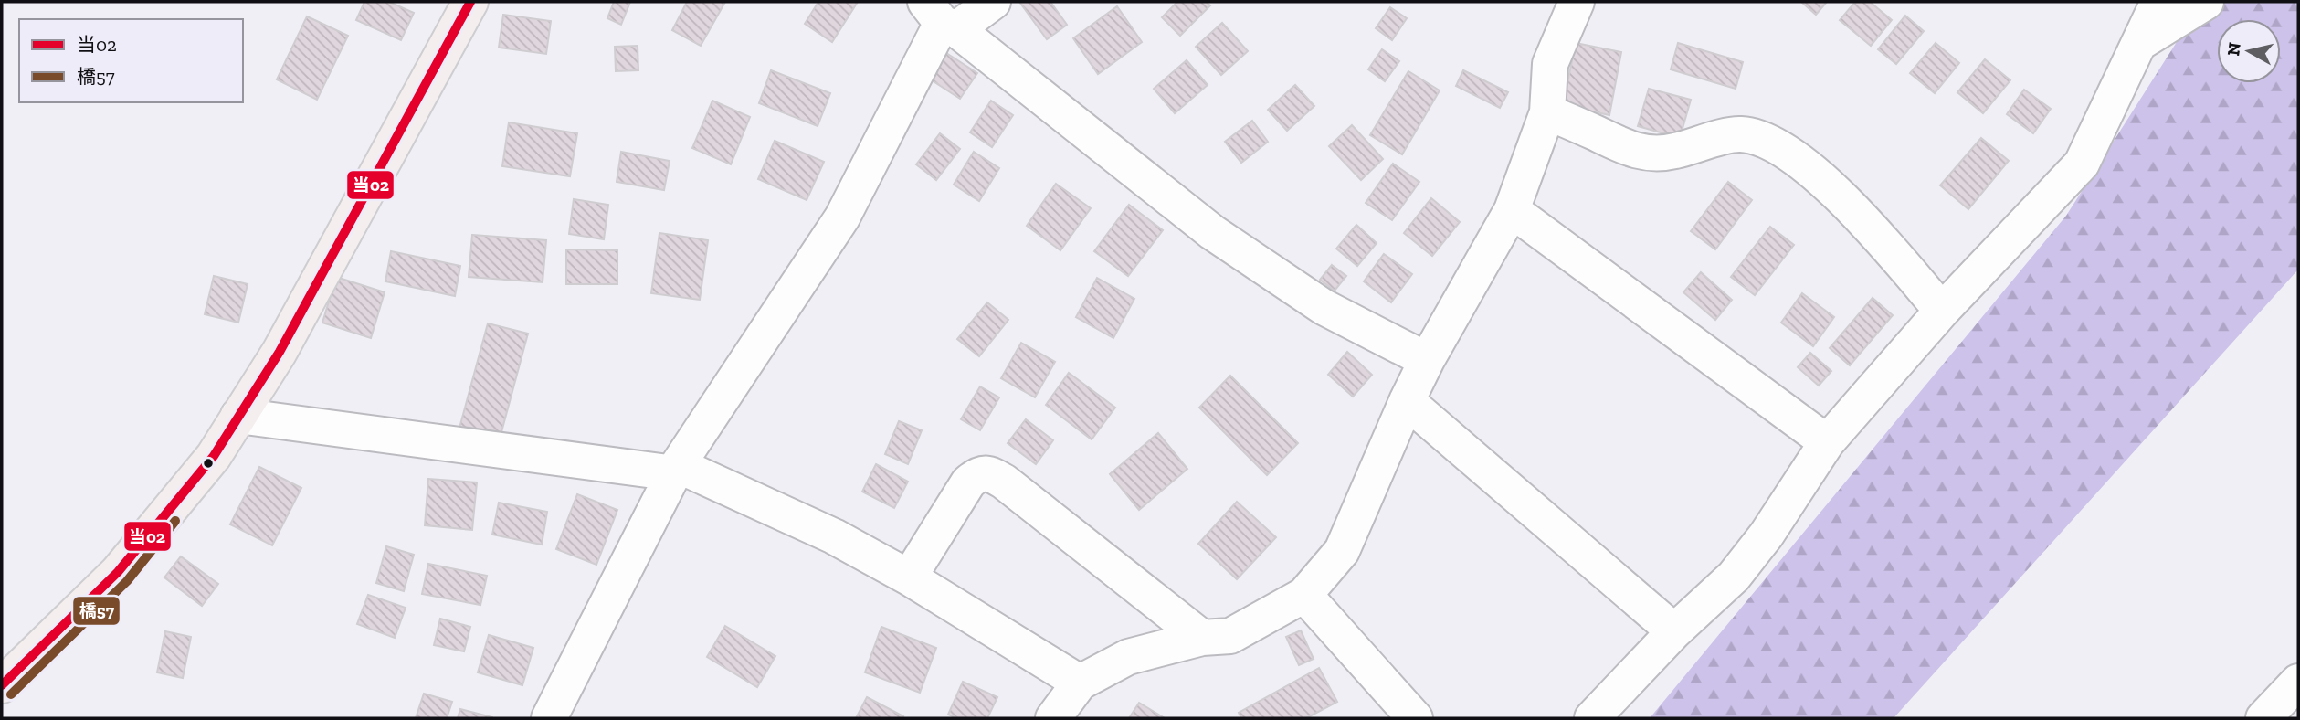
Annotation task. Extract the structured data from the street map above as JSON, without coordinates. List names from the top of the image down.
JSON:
{
  "lines": ["transit line 当02", "transit line 橋57"],
  "legend": ["当02", "橋57"],
  "north": "left"
}
